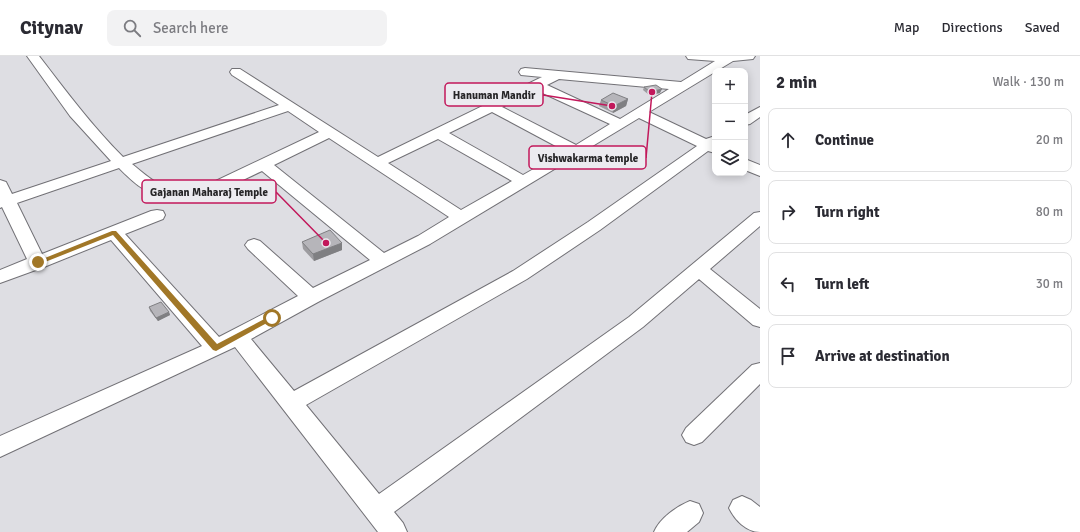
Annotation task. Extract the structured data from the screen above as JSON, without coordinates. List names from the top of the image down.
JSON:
{
  "places": ["Vishwakarma temple", "Hanuman Mandir", "Gajanan Maharaj Temple"],
  "page": {
    "header": "Citynav",
    "search": "Search here",
    "nav": ["Map", "Directions", "Saved"],
    "heading": ["2 min", "Walk · 130 m"],
    "map_buttons": ["+", "−"],
    "list": [
      ["Continue", "20 m"],
      ["Turn right", "80 m"],
      ["Turn left", "30 m"],
      "Arrive at destination"
    ]
  }
}
